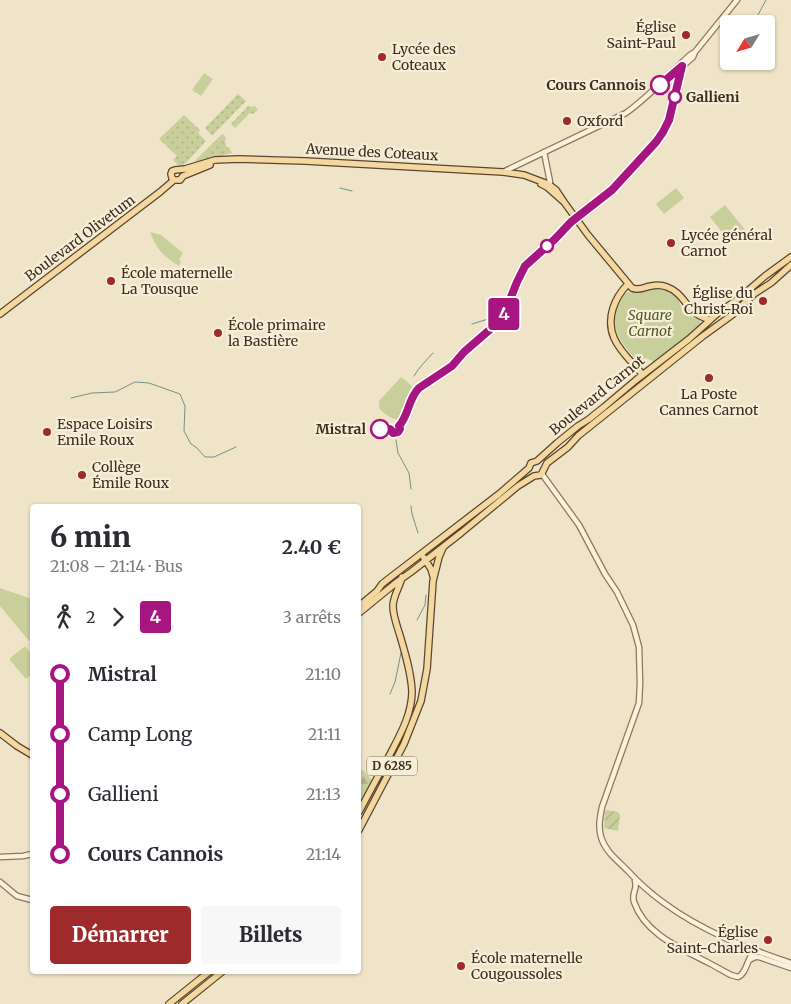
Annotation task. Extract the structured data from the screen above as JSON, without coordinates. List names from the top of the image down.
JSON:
{
  "streets": {
    "main road": [
      "Avenue des Coteaux",
      "Boulevard Olivetum",
      "Boulevard Carnot",
      "D 6285"
    ]
  },
  "crossings": [
    ["Avenue des Coteaux", "Boulevard Olivetum"]
  ],
  "parks": ["Square Carnot"],
  "places": [
    "Église Saint-Paul",
    "Lycée des Coteaux",
    "Cours Cannois",
    "Gallieni",
    "Oxford",
    "Lycée général Carnot",
    "École maternelle La Tousque",
    "Église du Christ-Roi",
    "École primaire la Bastière",
    "La Poste Cannes Carnot",
    "Mistral",
    "Espace Loisirs Emile Roux",
    "Collège Émile Roux",
    "Église Saint-Charles",
    "École maternelle Cougoussoles"
  ],
  "lines": ["bus line 4"],
  "north": "bottom left",
  "page": {
    "on_map": "4",
    "heading": ["6 min", "21:08 – 21:14 · Bus", "2.40 €"],
    "legs": ["2", "4", "3 arrêts"],
    "list": [
      {
        "name": "Mistral",
        "value": "21:10"
      },
      {
        "name": "Camp Long",
        "value": "21:11"
      },
      {
        "name": "Gallieni",
        "value": "21:13"
      },
      {
        "name": "Cours Cannois",
        "value": "21:14"
      }
    ],
    "buttons": ["Démarrer", "Billets"]
  }
}
